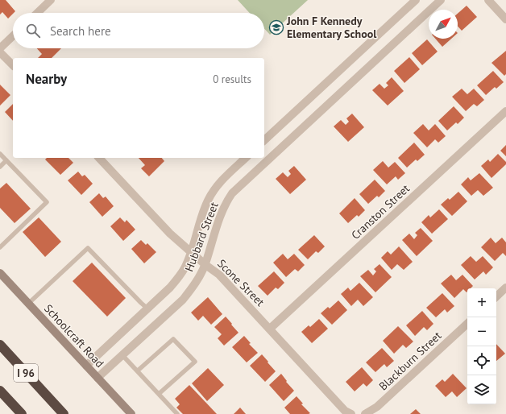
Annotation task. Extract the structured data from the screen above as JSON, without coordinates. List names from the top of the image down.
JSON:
{
  "streets": {
    "highway": ["I 96"],
    "main road": ["Schoolcraft Road"],
    "street": [
      "Cranston Street",
      "Hubbard Street",
      "Scone Street",
      "Blackburn Street"
    ]
  },
  "crossings": [
    ["Cranston Street", "Scone Street"],
    ["Hubbard Street", "Scone Street"],
    ["Hubbard Street", "Schoolcraft Road"]
  ],
  "places": {
    "school or university": ["John F Kennedy Elementary School"]
  },
  "north": "top right",
  "page": {
    "search": "Search here",
    "heading": ["Nearby", "0 results"],
    "map_buttons": ["+", "−"]
  }
}
